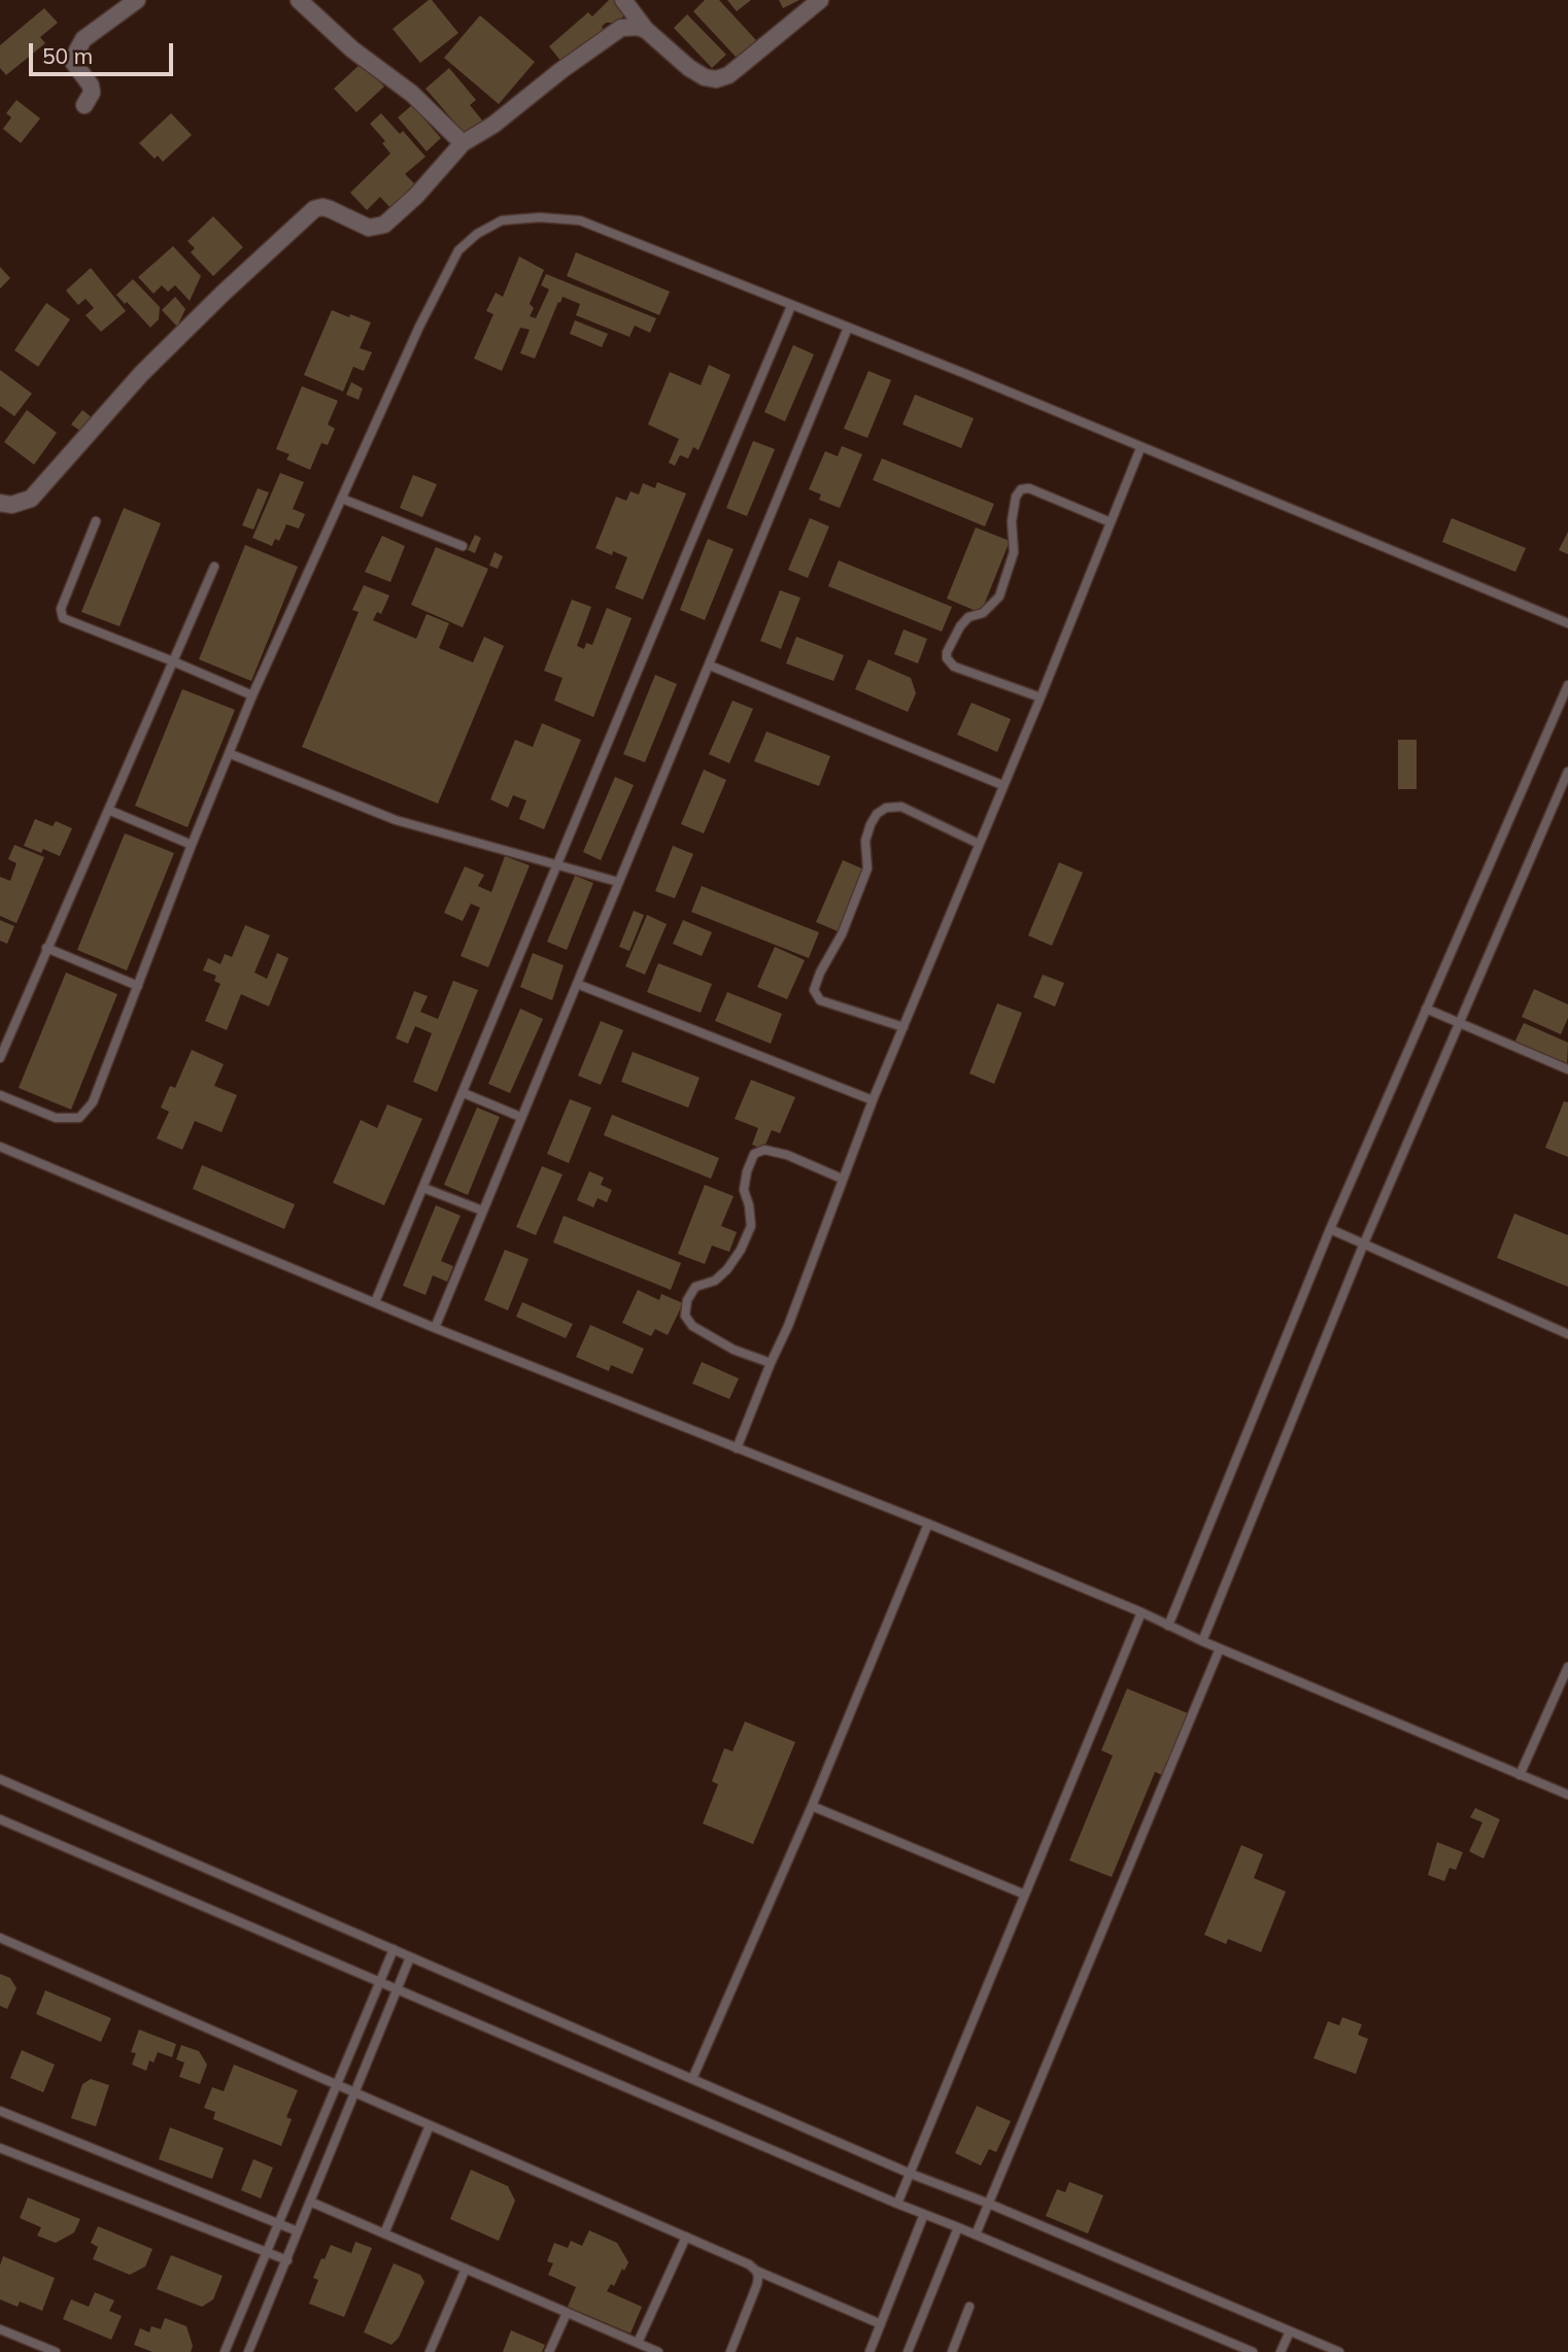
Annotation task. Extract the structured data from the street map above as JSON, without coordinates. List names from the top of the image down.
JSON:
{
  "scale_bar": "50 m"
}
